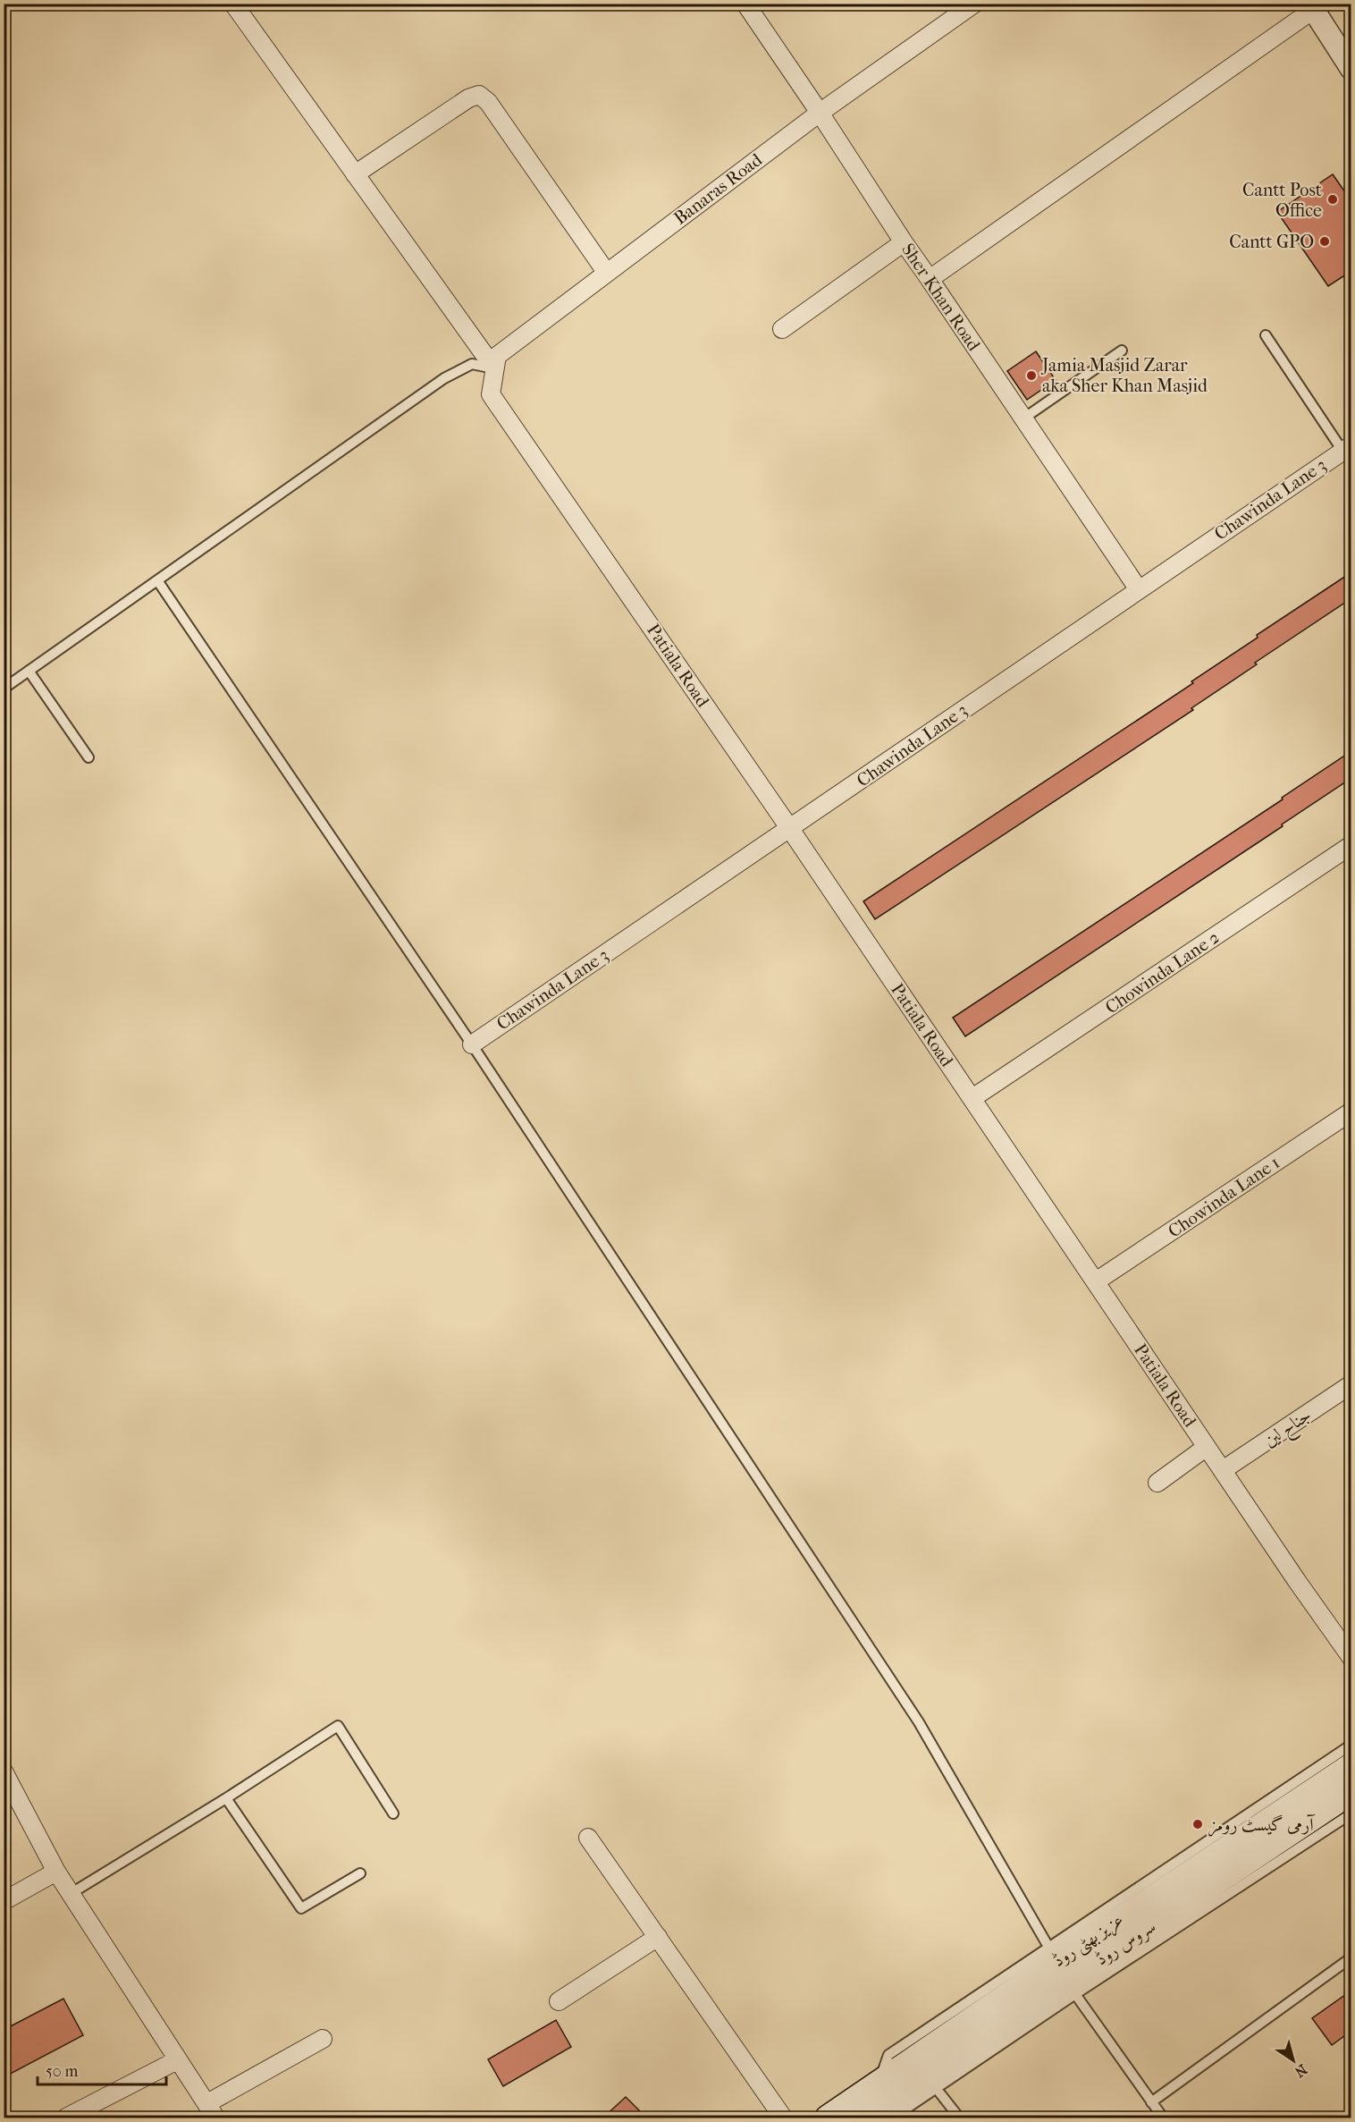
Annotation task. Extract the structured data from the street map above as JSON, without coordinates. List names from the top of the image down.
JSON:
{
  "streets": {
    "main road": ["عزیز بھٹی روڈ"],
    "street": [
      "Banaras Road",
      "Sher Khan Road",
      "Chawinda Lane 3",
      "Patiala Road",
      "Chowinda Lane 2",
      "Chowinda Lane 1",
      "جناح لین"
    ],
    "lane": ["سروس روڈ"]
  },
  "crossings": [
    ["Banaras Road", "Sher Khan Road"],
    ["Banaras Road", "Patiala Road"],
    ["Sher Khan Road", "Chawinda Lane 3"],
    ["Chawinda Lane 3", "Patiala Road"],
    ["Patiala Road", "Chowinda Lane 2"],
    ["Patiala Road", "Chowinda Lane 1"],
    ["Patiala Road", "جناح لین"],
    ["عزیز بھٹی روڈ", "سروس روڈ"]
  ],
  "places": [
    "Cantt Post Office",
    "Cantt GPO",
    "Jamia Masjid Zarar aka Sher Khan Masjid",
    "آرمی گیسٹ رومز"
  ],
  "scale_bar": "50 m",
  "north": "bottom right"
}
